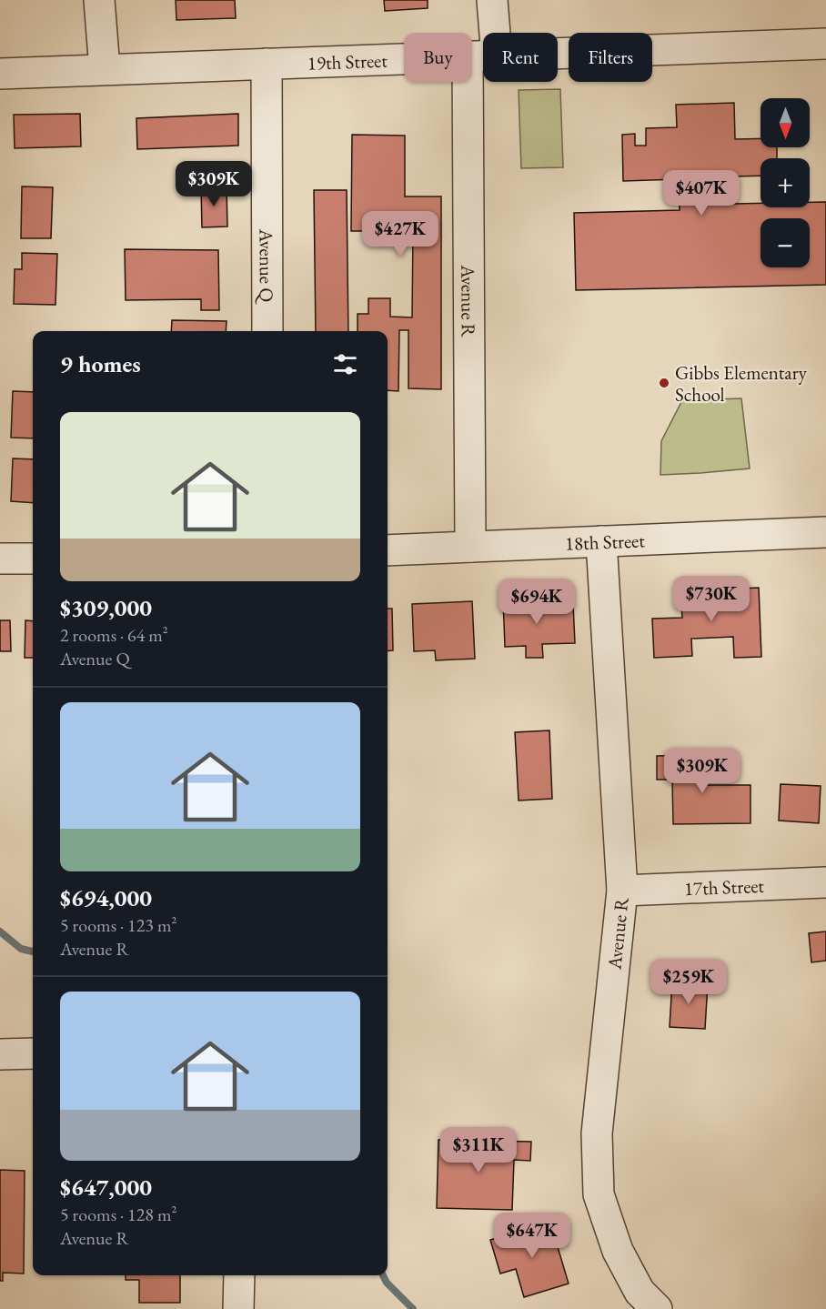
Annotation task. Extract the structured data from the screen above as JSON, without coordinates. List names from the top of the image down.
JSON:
{
  "streets": {
    "street": [
      "19th Street",
      "Avenue Q",
      "Avenue R",
      "18th Street",
      "17th Street"
    ]
  },
  "crossings": [
    ["19th Street", "Avenue Q"],
    ["19th Street", "Avenue R"],
    ["Avenue R", "18th Street"],
    ["Avenue R", "17th Street"]
  ],
  "places": ["Gibbs Elementary School"],
  "north": "bottom",
  "page": {
    "chip": ["Buy", "Rent", "Filters"],
    "map_buttons": ["+", "−"],
    "price": [
      "$309K",
      "$407K",
      "$427K",
      "$730K",
      "$694K",
      "$309K",
      "$259K",
      "$311K",
      "$647K"
    ],
    "heading": "9 homes",
    "list": [
      {
        "name": "$309,000",
        "note": "2 rooms · 64 m² · Avenue Q"
      },
      {
        "name": "$694,000",
        "note": "5 rooms · 123 m² · Avenue R"
      },
      {
        "name": "$647,000",
        "note": "5 rooms · 128 m² · Avenue R"
      }
    ]
  }
}
